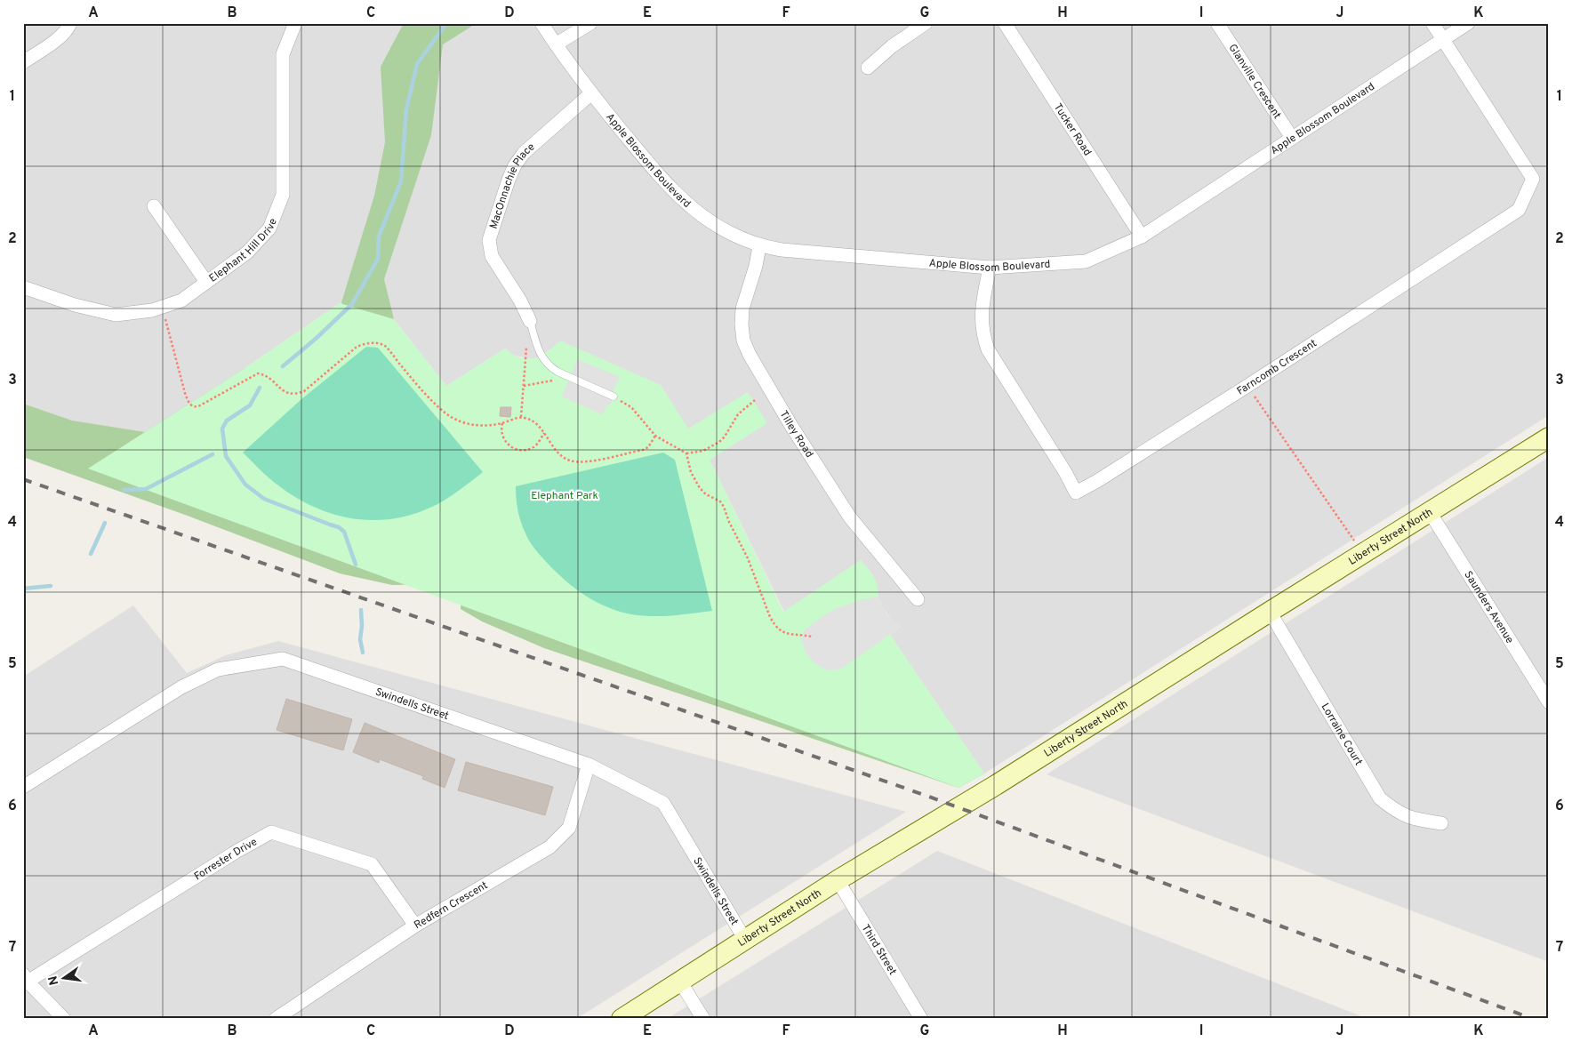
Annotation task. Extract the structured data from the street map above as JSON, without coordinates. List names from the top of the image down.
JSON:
{
  "streets": {
    "main road": ["Liberty Street North"],
    "street": [
      "Glanville Crescent",
      "Apple Blossom Boulevard",
      "Tucker Road",
      "MacOnnachie Place",
      "Elephant Hill Drive",
      "Farncomb Crescent",
      "Tilley Road",
      "Saunders Avenue",
      "Swindells Street",
      "Lorraine Court",
      "Forrester Drive",
      "Redfern Crescent",
      "Third Street"
    ]
  },
  "crossings": [
    ["Glanville Crescent", "Apple Blossom Boulevard"],
    ["Apple Blossom Boulevard", "Tucker Road"],
    ["Apple Blossom Boulevard", "MacOnnachie Place"],
    ["Apple Blossom Boulevard", "Farncomb Crescent"],
    ["Apple Blossom Boulevard", "Tilley Road"],
    ["Liberty Street North", "Saunders Avenue"],
    ["Liberty Street North", "Swindells Street"],
    ["Liberty Street North", "Lorraine Court"],
    ["Liberty Street North", "Third Street"],
    ["Swindells Street", "Redfern Crescent"],
    ["Forrester Drive", "Redfern Crescent"]
  ],
  "parks": ["Elephant Park"],
  "north": "left",
  "grid": {
    "columns": [
      "A",
      "B",
      "C",
      "D",
      "E",
      "F",
      "G",
      "H",
      "I",
      "J",
      "K"
    ],
    "rows": [
      "1",
      "2",
      "3",
      "4",
      "5",
      "6",
      "7"
    ]
  }
}
